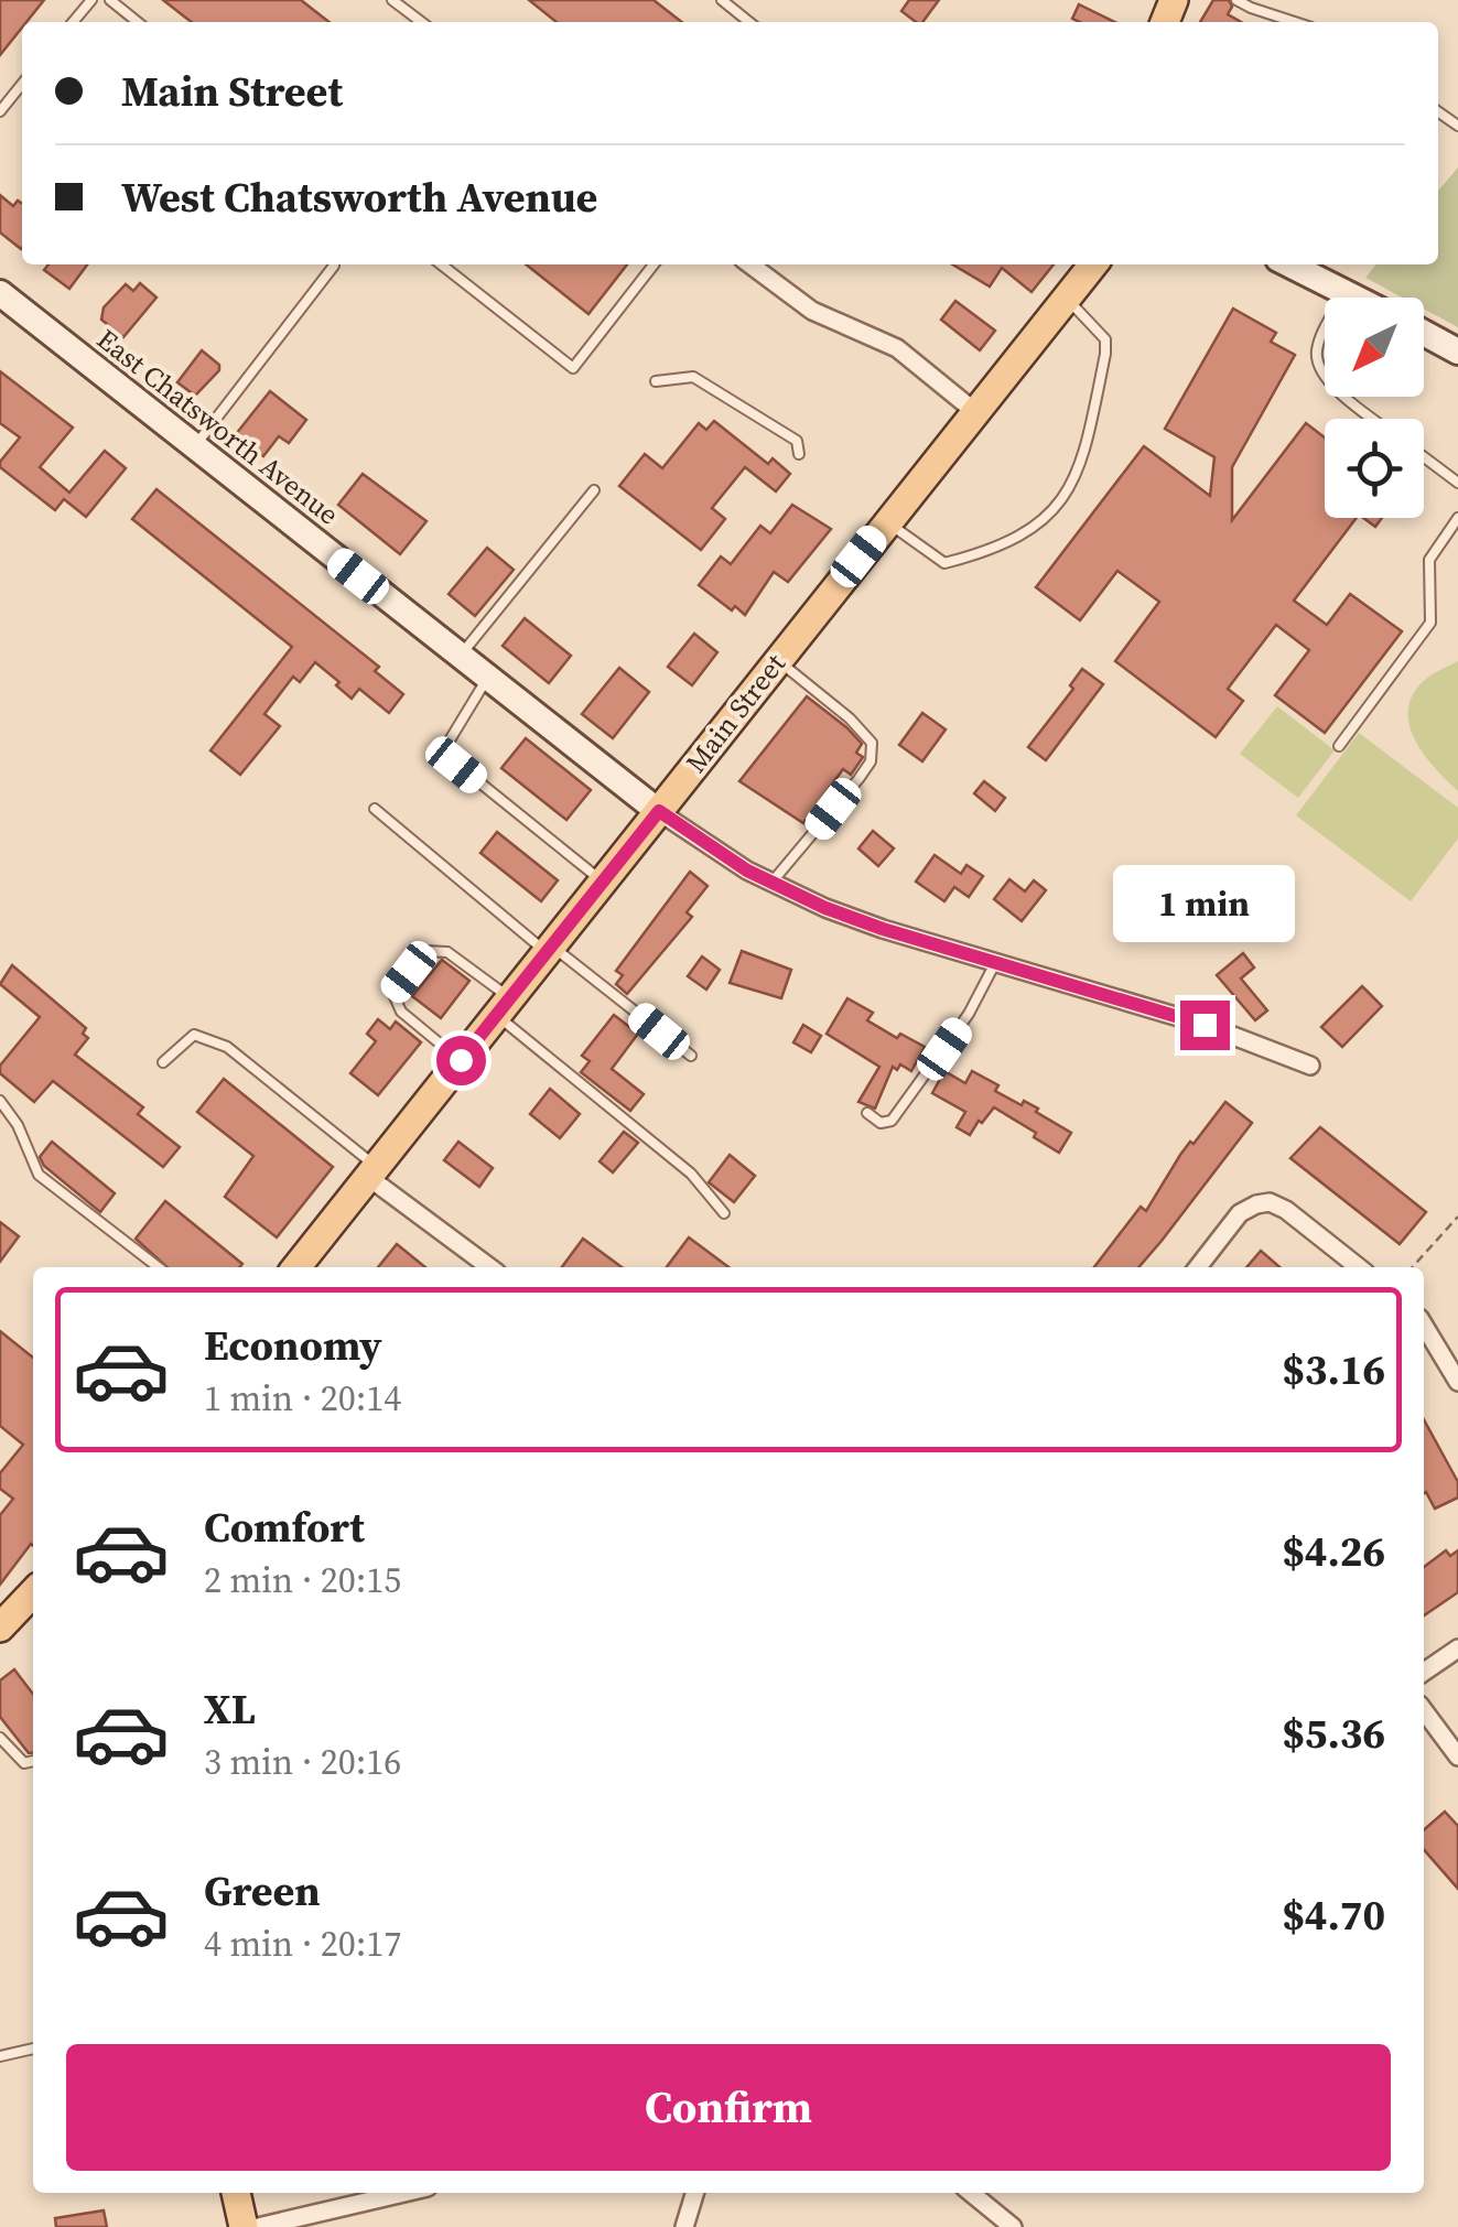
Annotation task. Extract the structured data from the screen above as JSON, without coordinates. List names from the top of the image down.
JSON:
{
  "streets": {
    "main road": ["Main Street"],
    "street": ["East Chatsworth Avenue"]
  },
  "crossings": [
    ["East Chatsworth Avenue", "Main Street"]
  ],
  "north": "bottom left",
  "page": {
    "banner": ["Main Street", "West Chatsworth Avenue"],
    "bubble": "1 min",
    "list": [
      {
        "name": "Economy",
        "note": "1 min · 20:14",
        "value": "$3.16"
      },
      {
        "name": "Comfort",
        "note": "2 min · 20:15",
        "value": "$4.26"
      },
      {
        "name": "XL",
        "note": "3 min · 20:16",
        "value": "$5.36"
      },
      {
        "name": "Green",
        "note": "4 min · 20:17",
        "value": "$4.70"
      }
    ],
    "buttons": "Confirm"
  }
}
